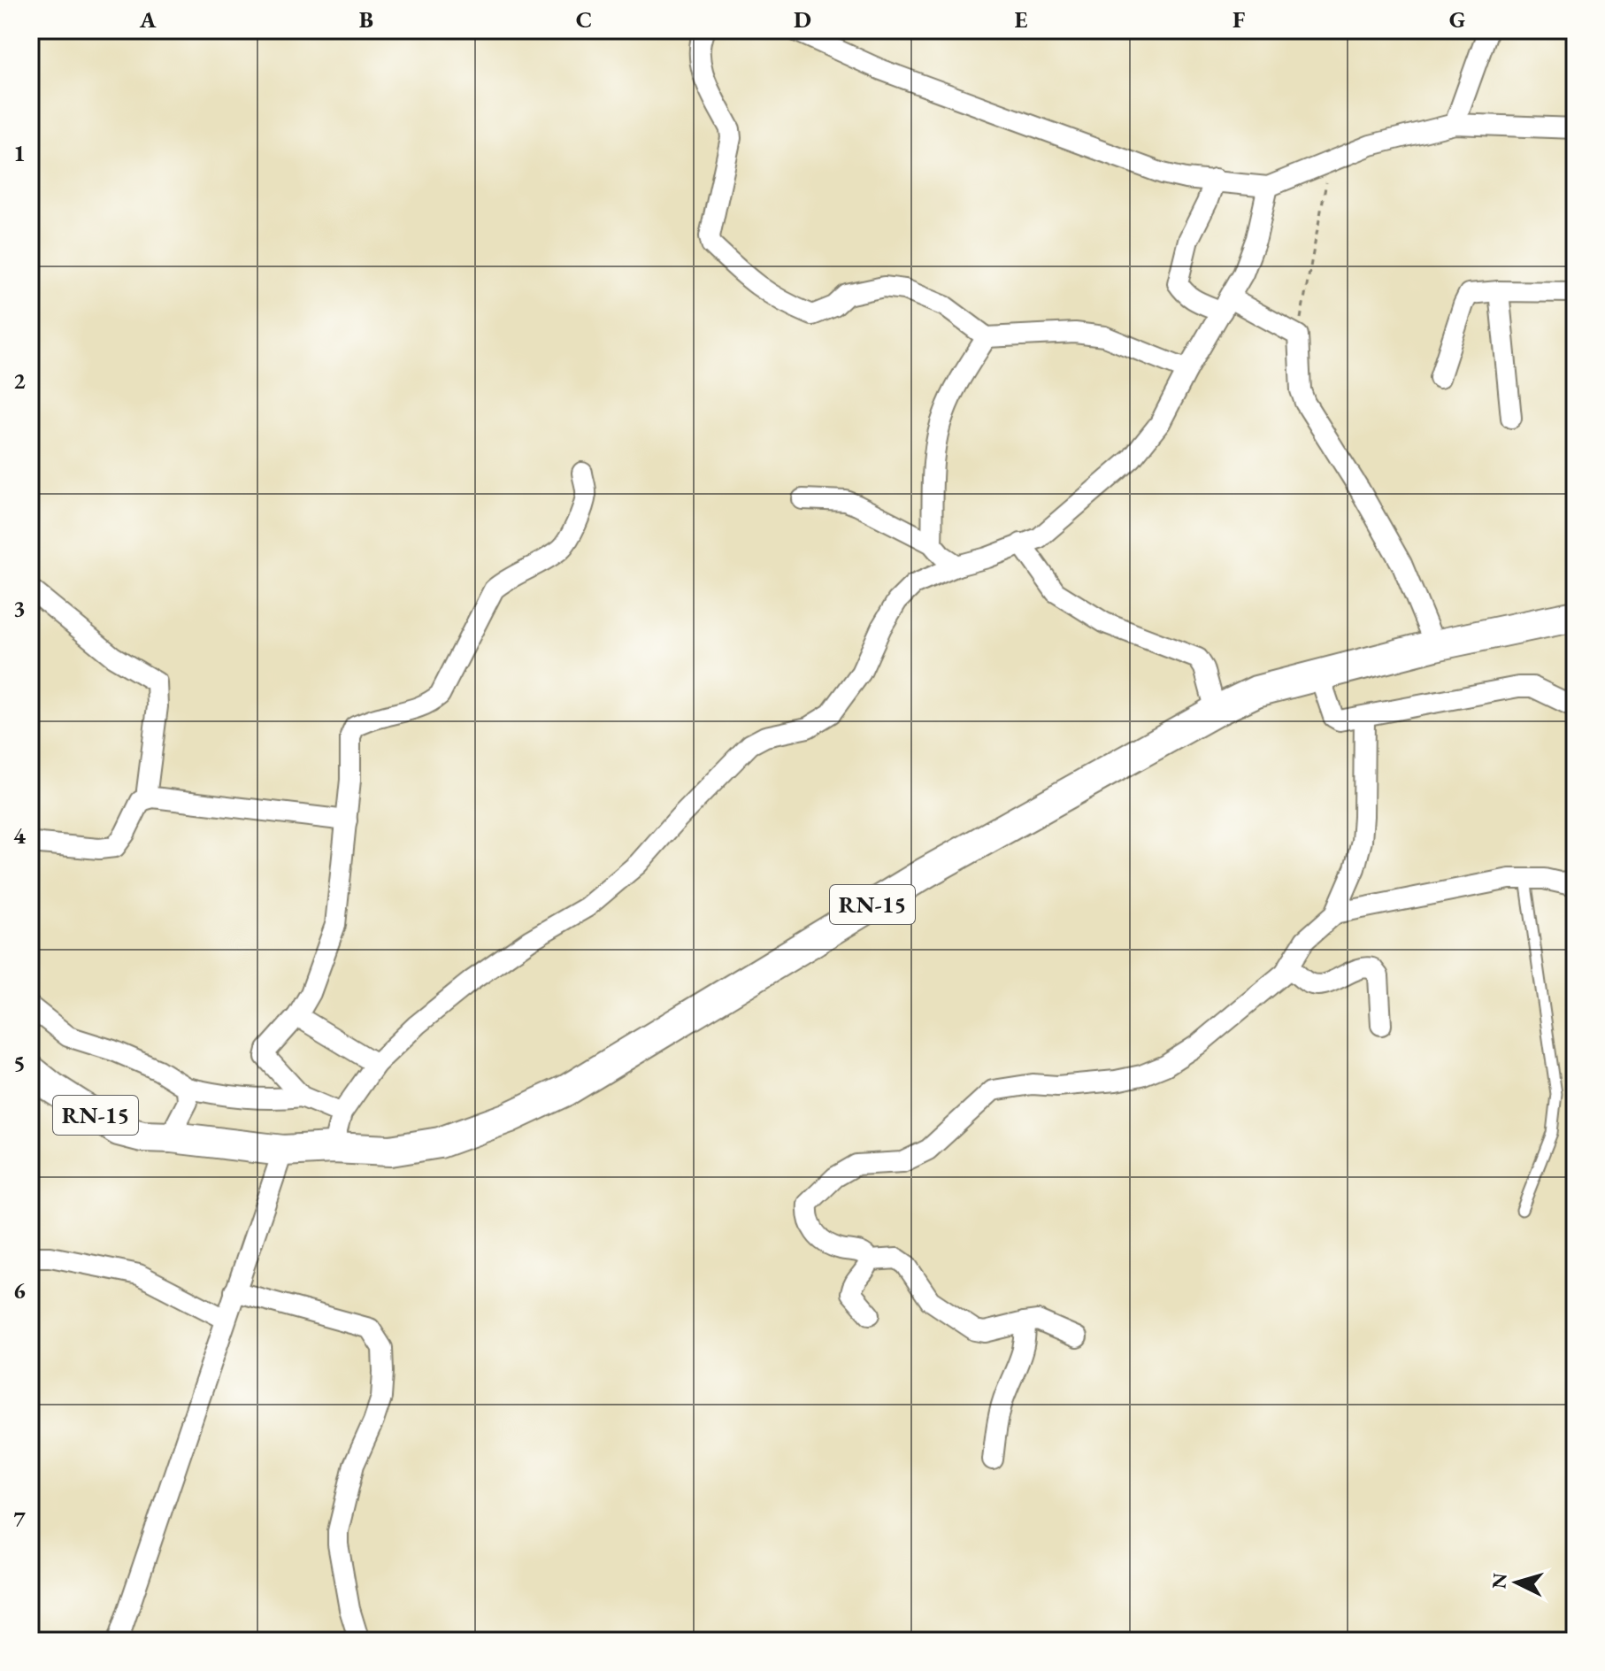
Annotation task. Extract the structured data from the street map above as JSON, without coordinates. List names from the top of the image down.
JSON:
{
  "streets": {
    "main road": ["RN-15"]
  },
  "north": "left",
  "grid": {
    "columns": [
      "A",
      "B",
      "C",
      "D",
      "E",
      "F",
      "G"
    ],
    "rows": [
      "1",
      "2",
      "3",
      "4",
      "5",
      "6",
      "7"
    ]
  }
}
